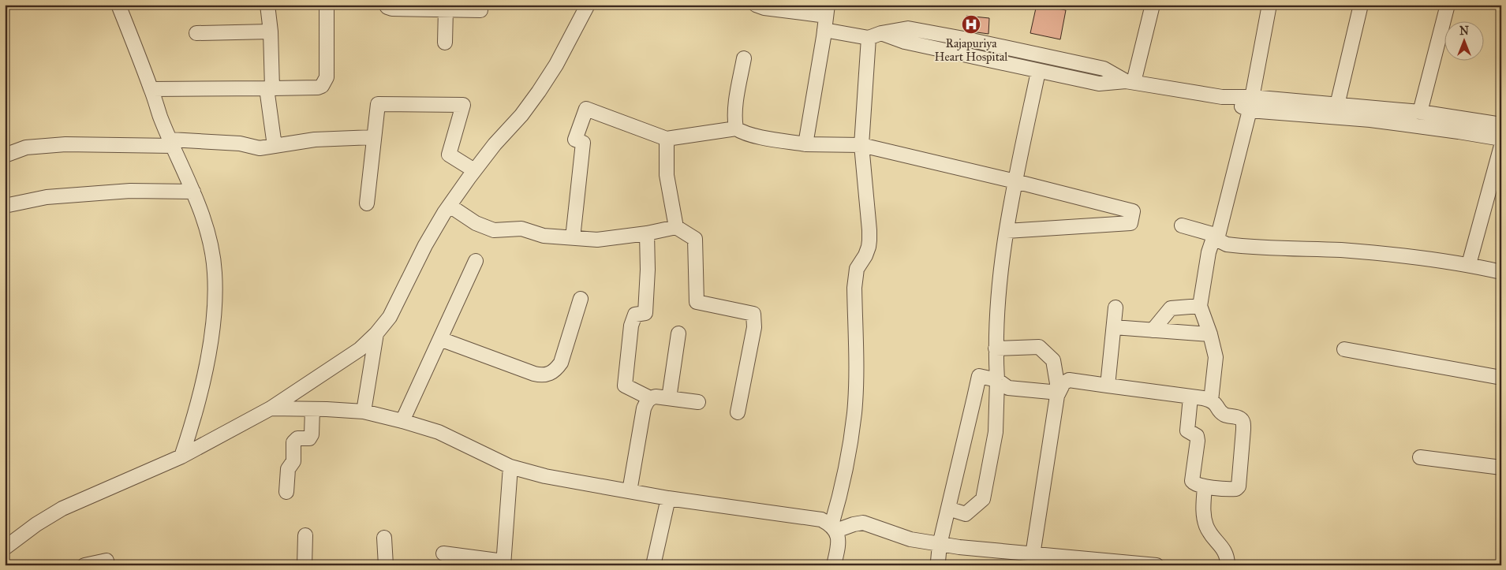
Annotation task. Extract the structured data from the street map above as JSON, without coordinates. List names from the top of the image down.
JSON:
{
  "places": {
    "hospital": ["Rajapuriya Heart Hospital"]
  },
  "north": "top"
}
